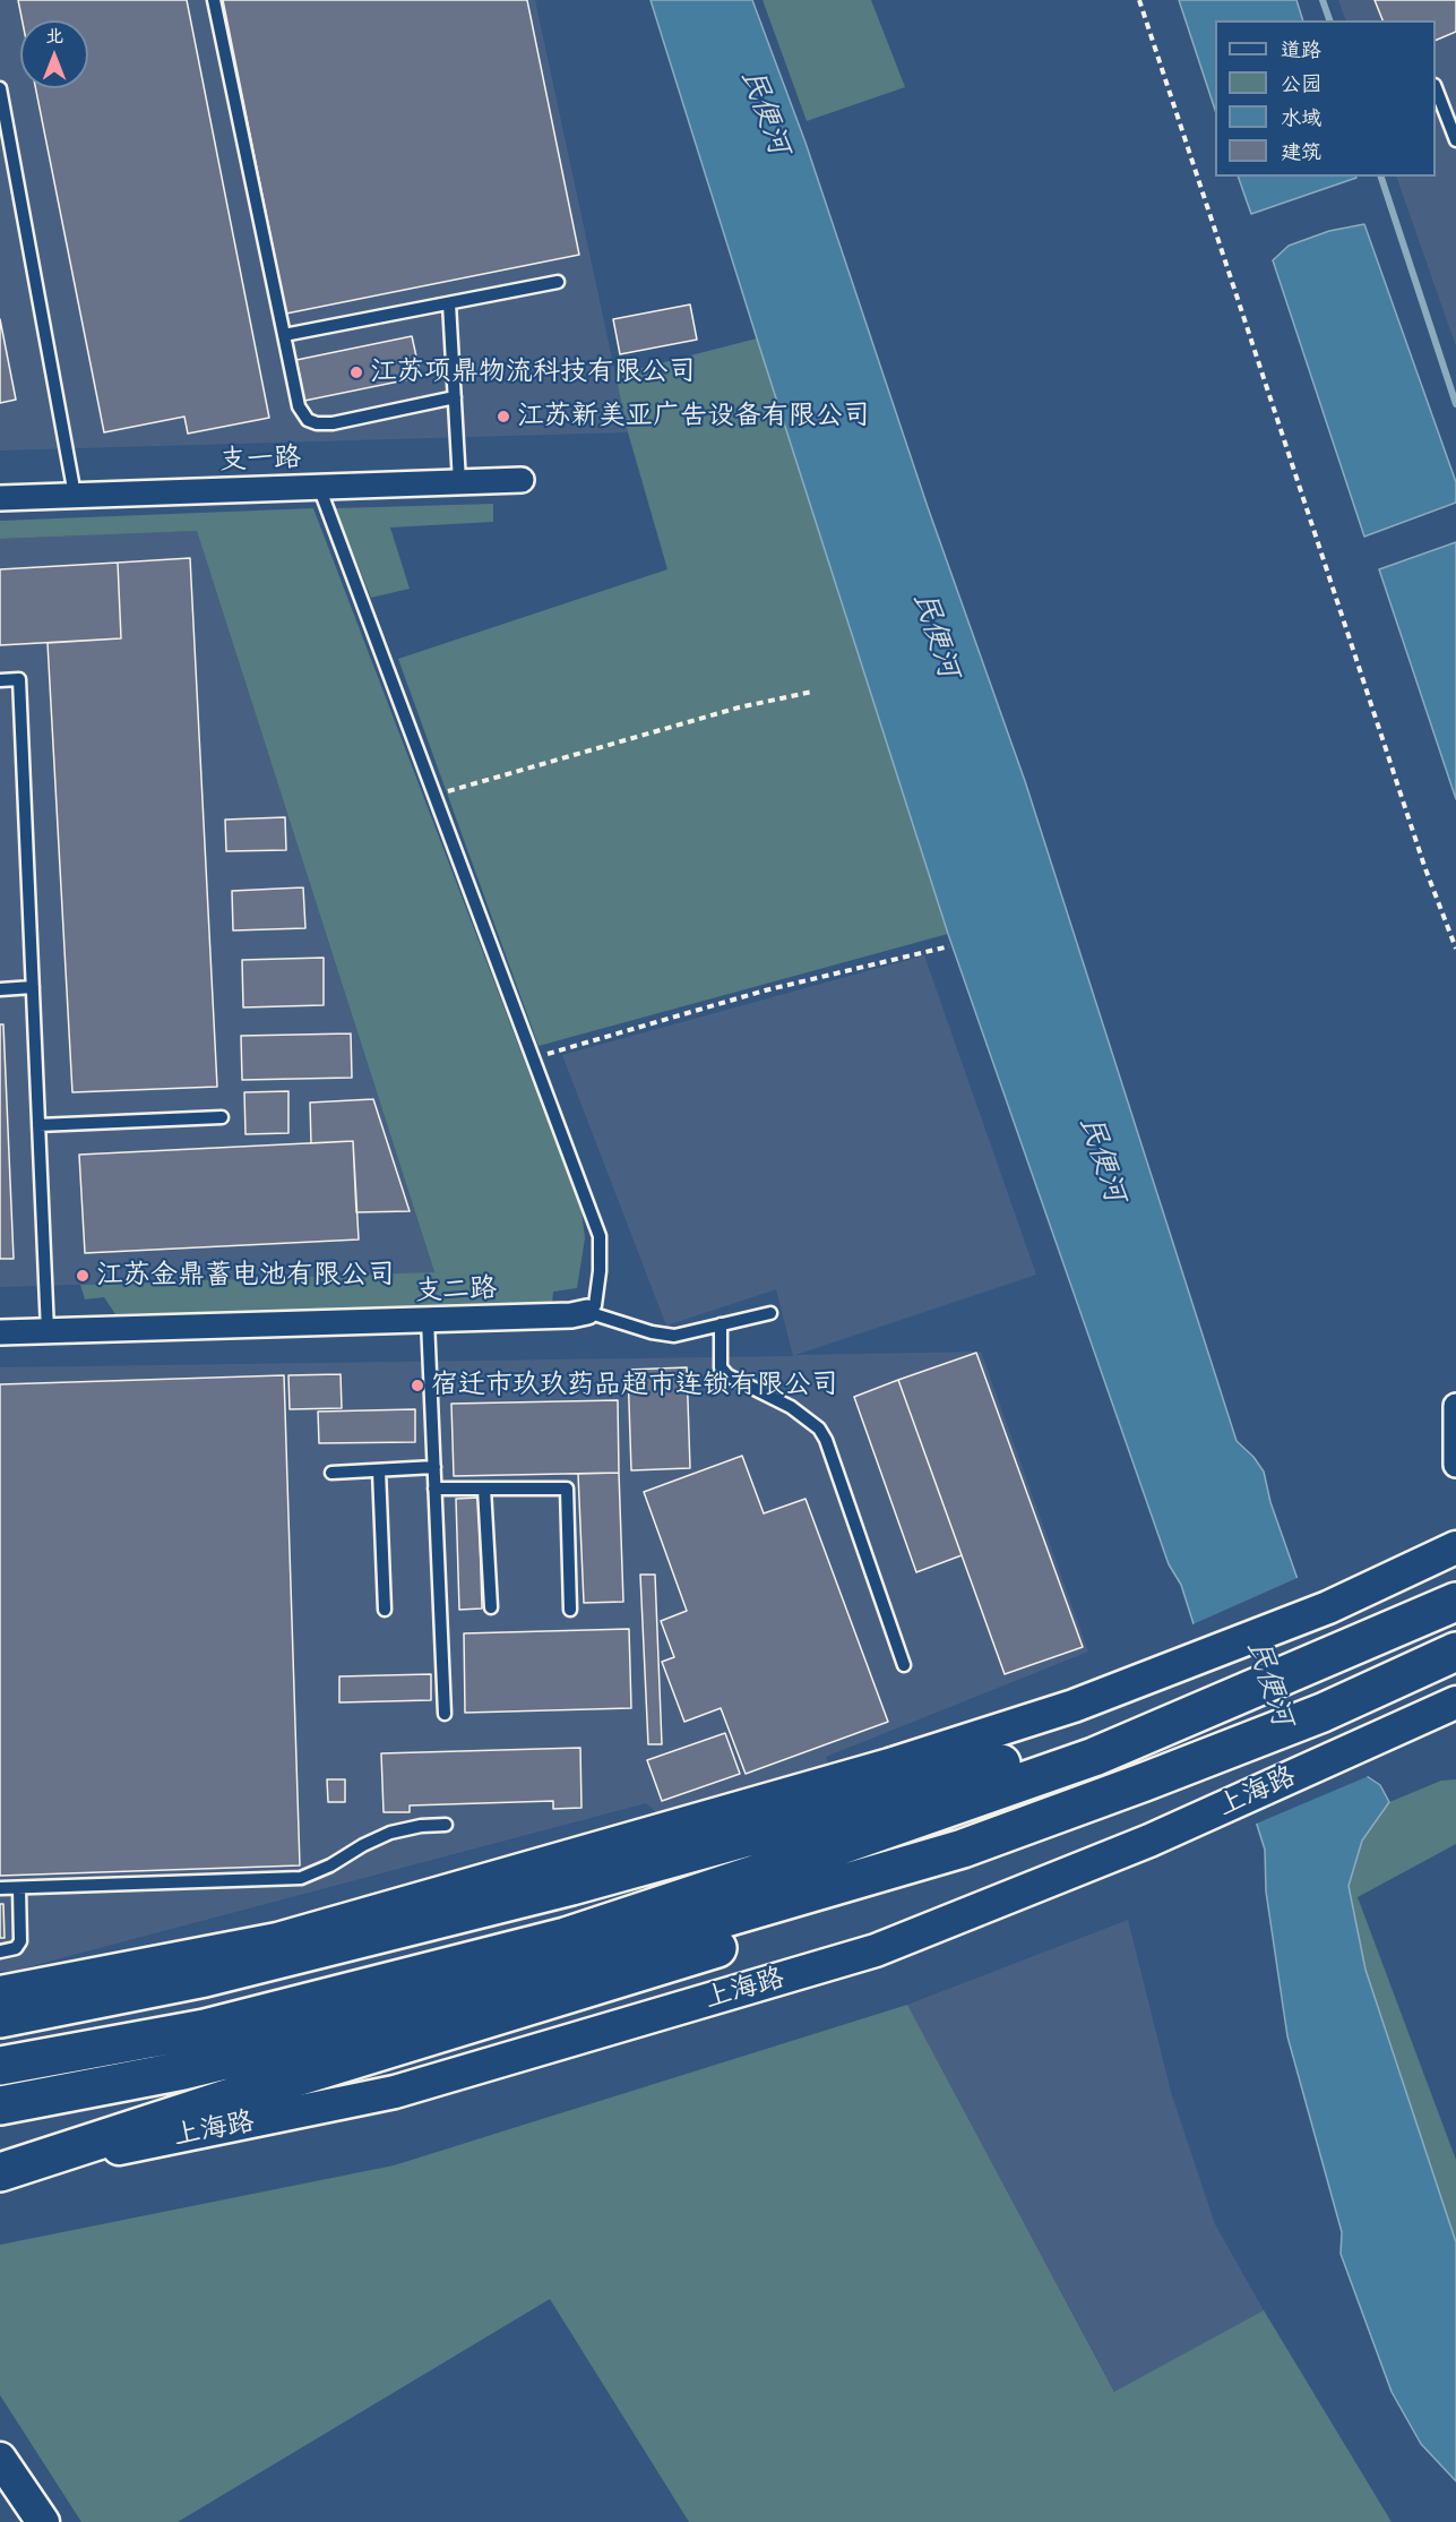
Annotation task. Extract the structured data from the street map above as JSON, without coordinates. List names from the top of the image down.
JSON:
{
  "streets": {
    "highway": ["上海路"],
    "street": ["支一路", "支二路"]
  },
  "water": ["民便河"],
  "places": [
    "江苏项鼎物流科技有限公司",
    "江苏新美亚广告设备有限公司",
    "江苏金鼎蓄电池有限公司",
    "宿迁市玖玖药品超市连锁有限公司"
  ],
  "legend": [
    "道路",
    "公园",
    "水域",
    "建筑"
  ],
  "north": "top"
}
